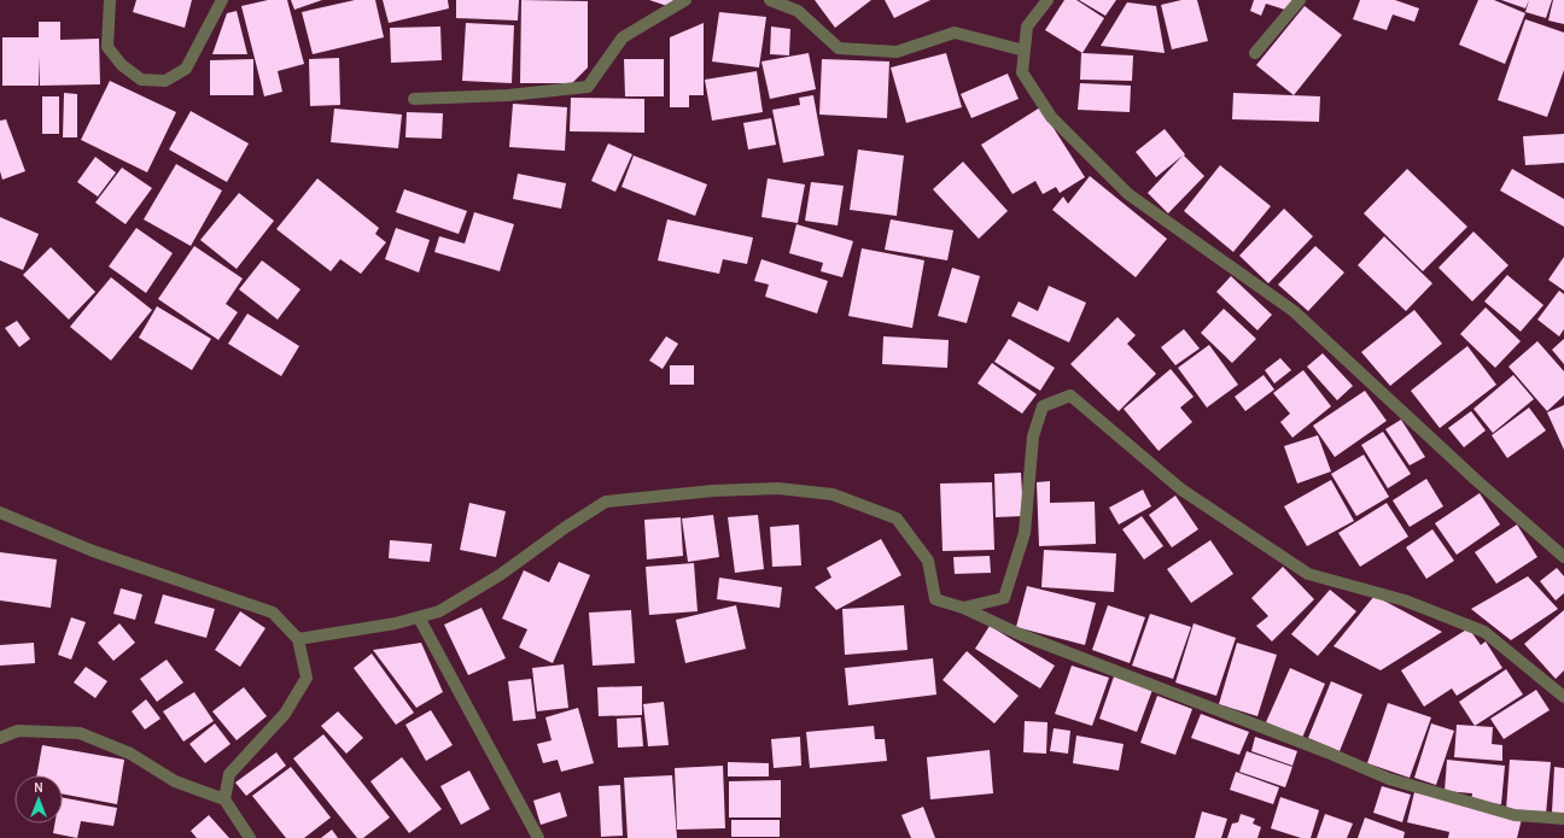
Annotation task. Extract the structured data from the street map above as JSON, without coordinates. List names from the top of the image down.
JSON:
{
  "north": "top"
}
